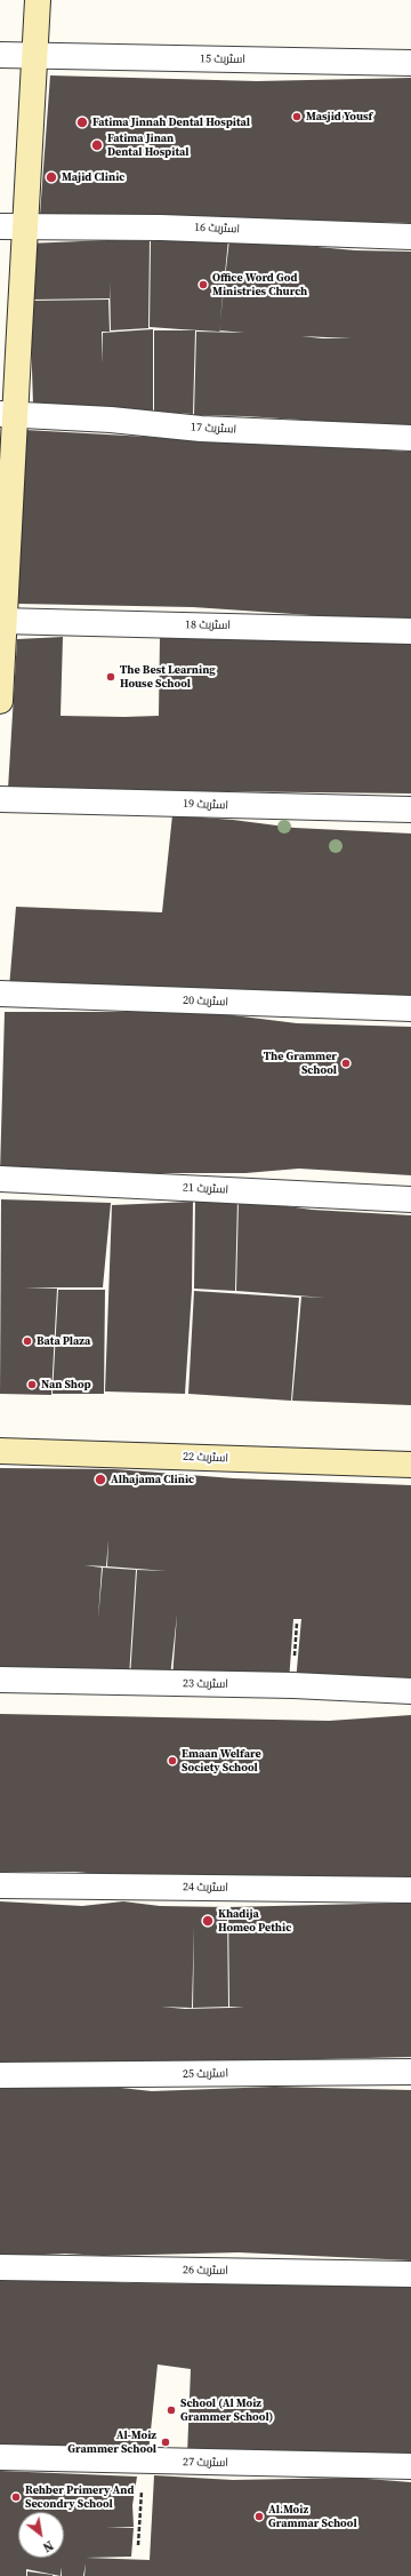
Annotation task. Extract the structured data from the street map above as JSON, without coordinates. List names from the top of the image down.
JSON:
{
  "streets": {
    "street": [
      "اسٹریٹ 15",
      "اسٹریٹ 16",
      "اسٹریٹ 17",
      "اسٹریٹ 18",
      "اسٹریٹ 19",
      "اسٹریٹ 20",
      "اسٹریٹ 21",
      "اسٹریٹ 22",
      "اسٹریٹ 23",
      "اسٹریٹ 24",
      "اسٹریٹ 25",
      "اسٹریٹ 26",
      "اسٹریٹ 27"
    ]
  },
  "places": [
    "Masjid Yousf",
    "Fatima Jinnah Dental Hospital",
    "Fatima Jinan Dental Hospital",
    "Majid Clinic",
    "Office Word God Ministries Church",
    "The Best Learning House School",
    "The Grammer School",
    "Bata Plaza",
    "Nan Shop",
    "Alhajama Clinic",
    "Emaan Welfare Society School",
    "Khadija Homeo Pethic",
    "School (Al Moiz Grammer School)",
    "Al-Moiz Grammer School",
    "Rehber Primery And Secondry School",
    "Al.Moiz Grammar School"
  ],
  "north": "bottom right"
}
